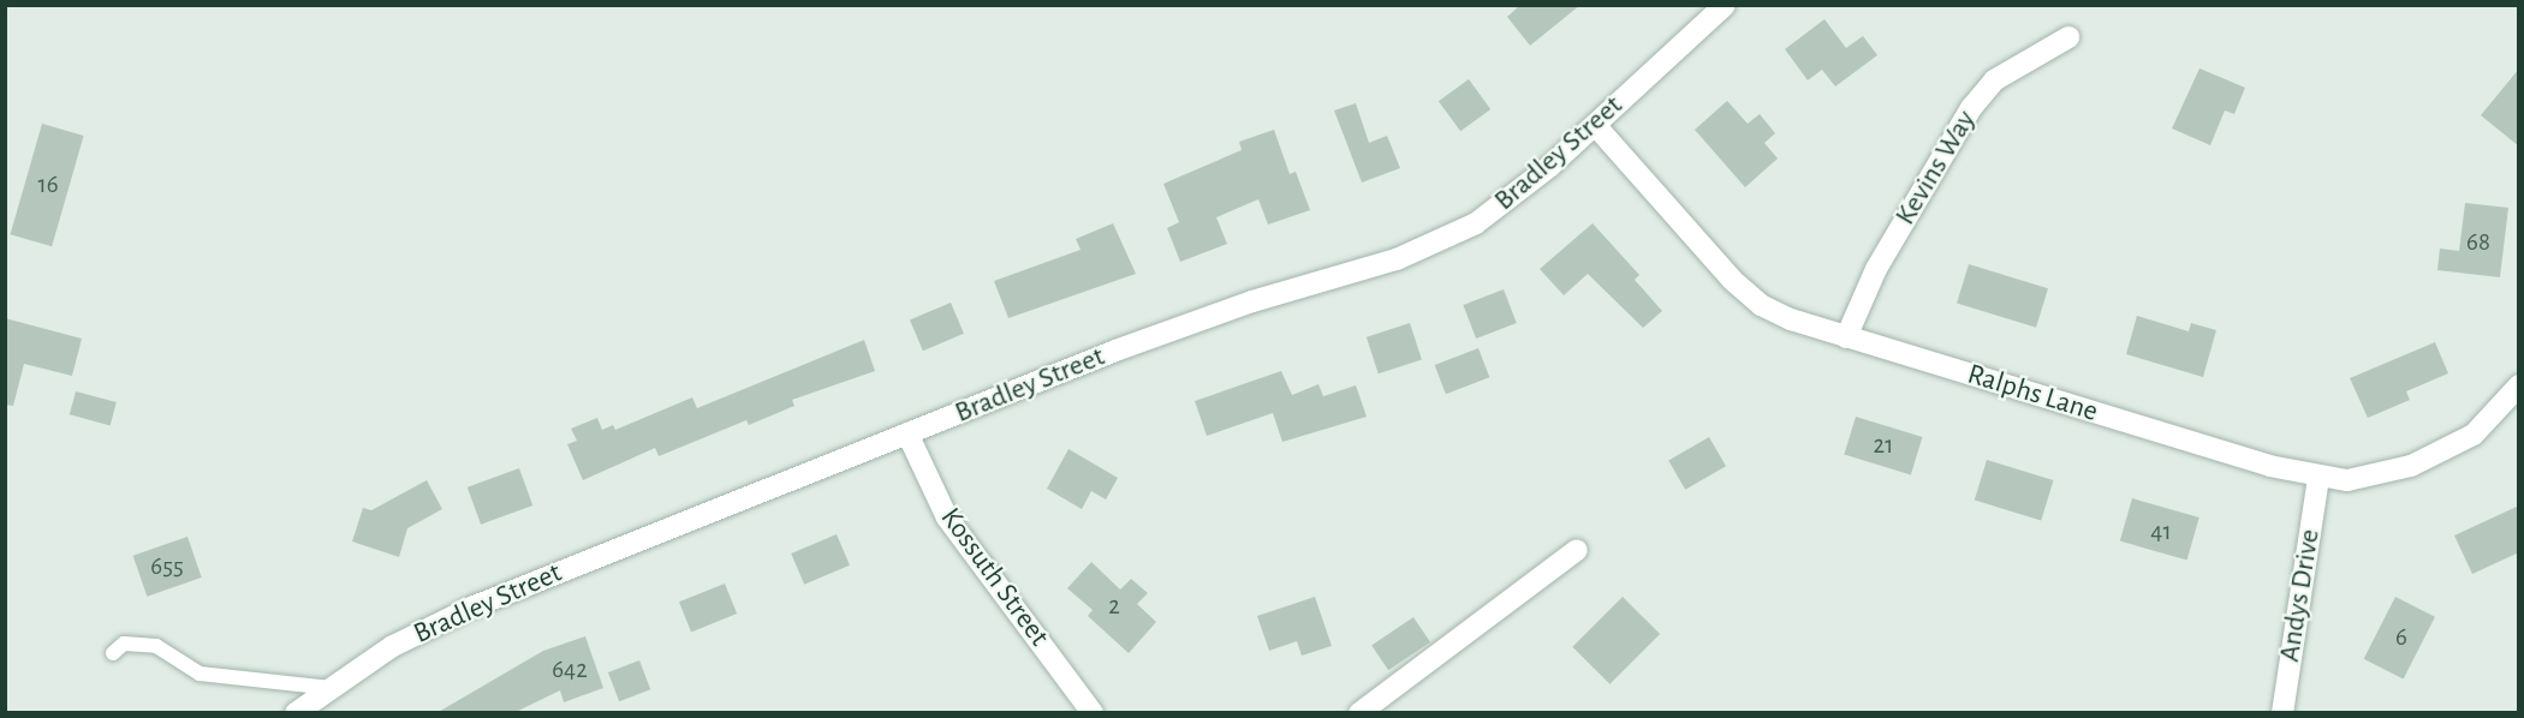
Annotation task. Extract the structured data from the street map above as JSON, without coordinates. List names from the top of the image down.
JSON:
{
  "streets": {
    "street": [
      "Bradley Street",
      "Kevins Way",
      "Ralphs Lane",
      "Kossuth Street",
      "Andys Drive"
    ]
  },
  "crossings": [
    ["Bradley Street", "Ralphs Lane"],
    ["Bradley Street", "Kossuth Street"],
    ["Kevins Way", "Ralphs Lane"],
    ["Ralphs Lane", "Andys Drive"]
  ],
  "house_numbers": [
    "16",
    "68",
    "21",
    "41",
    "655",
    "2",
    "6",
    "642"
  ]
}
